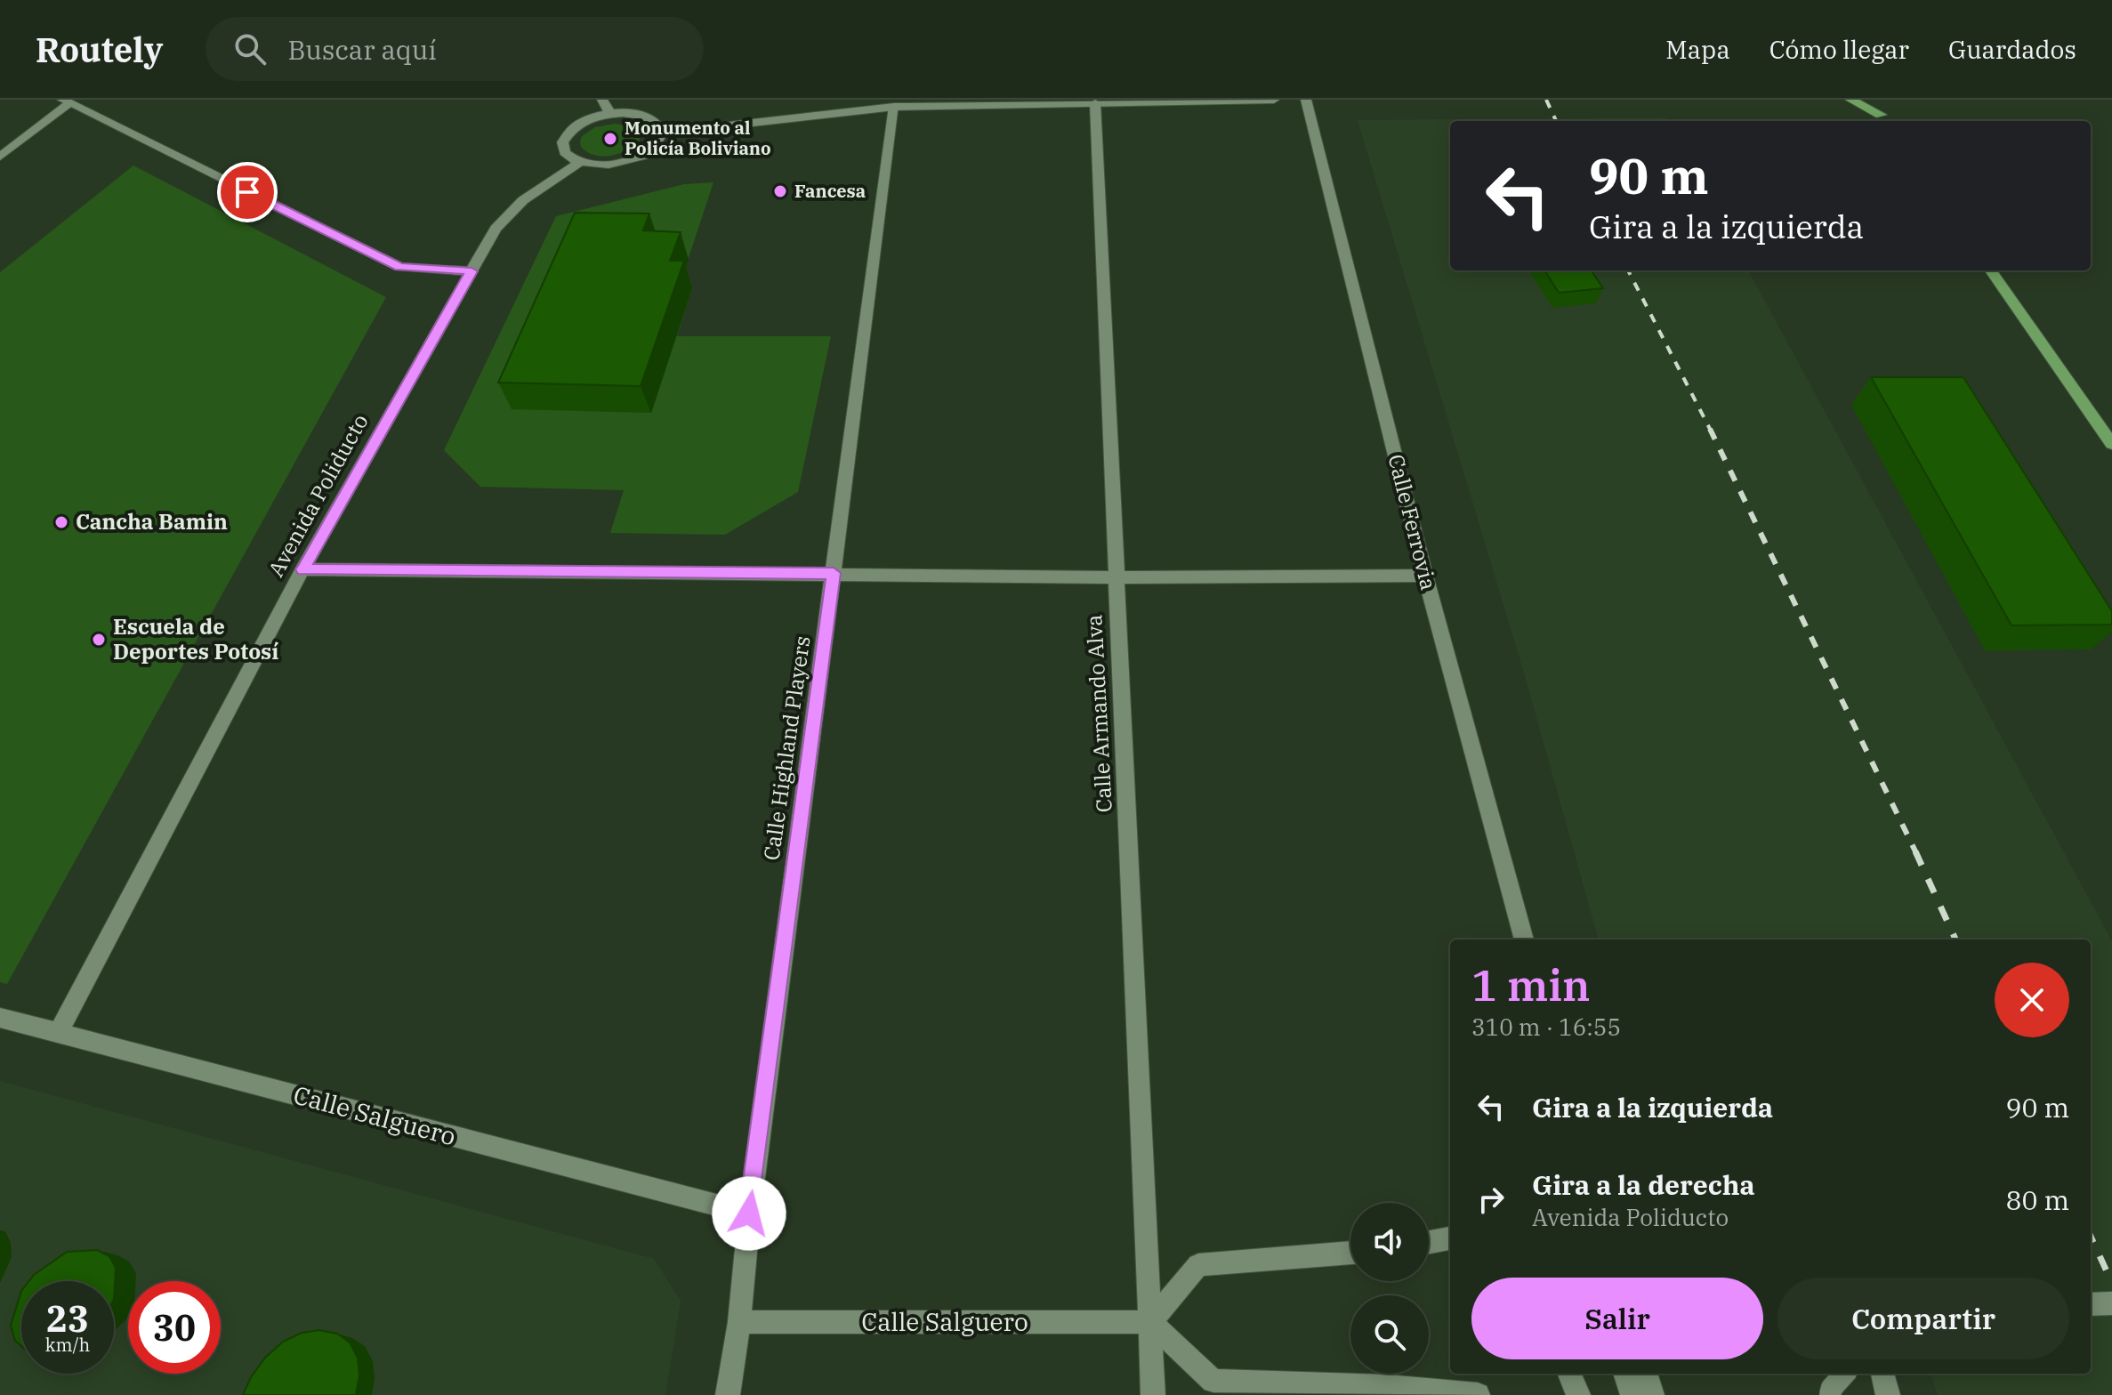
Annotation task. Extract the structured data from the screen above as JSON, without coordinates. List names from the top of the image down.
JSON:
{
  "streets": {
    "street": [
      "Avenida Poliducto",
      "Calle Ferrovia",
      "Calle Armando Alva",
      "Calle Highland Players",
      "Calle Salguero"
    ]
  },
  "crossings": [
    ["Avenida Poliducto", "Calle Salguero"],
    ["Calle Armando Alva", "Calle Salguero"],
    ["Calle Highland Players", "Calle Salguero"]
  ],
  "places": [
    "Monumento al Policía Boliviano",
    "Fancesa",
    "Cancha Bamin",
    "Escuela de Deportes Potosí"
  ],
  "page": {
    "header": "Routely",
    "search": "Buscar aquí",
    "nav": ["Mapa", "Cómo llegar", "Guardados"],
    "turn": ["90 m", "Gira a la izquierda"],
    "heading": ["1 min", "310 m · 16:55"],
    "list": [
      {
        "name": "Gira a la izquierda",
        "value": "90 m"
      },
      {
        "name": "Gira a la derecha",
        "note": "Avenida Poliducto",
        "value": "80 m"
      }
    ],
    "buttons": ["Salir", "Compartir"],
    "speed": "23 km/h",
    "limit": "30"
  }
}
